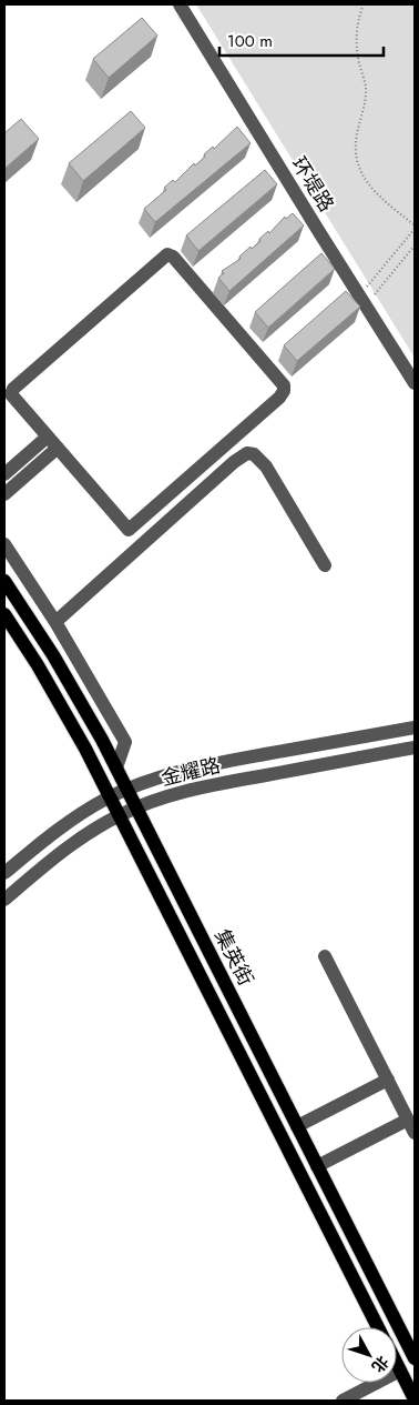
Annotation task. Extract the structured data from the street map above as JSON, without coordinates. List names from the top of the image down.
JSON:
{
  "streets": {
    "main road": ["集英街"],
    "street": ["环堤路", "金耀路"]
  },
  "crossings": [
    ["金耀路", "集英街"]
  ],
  "scale_bar": "100 m",
  "north": "bottom right"
}
